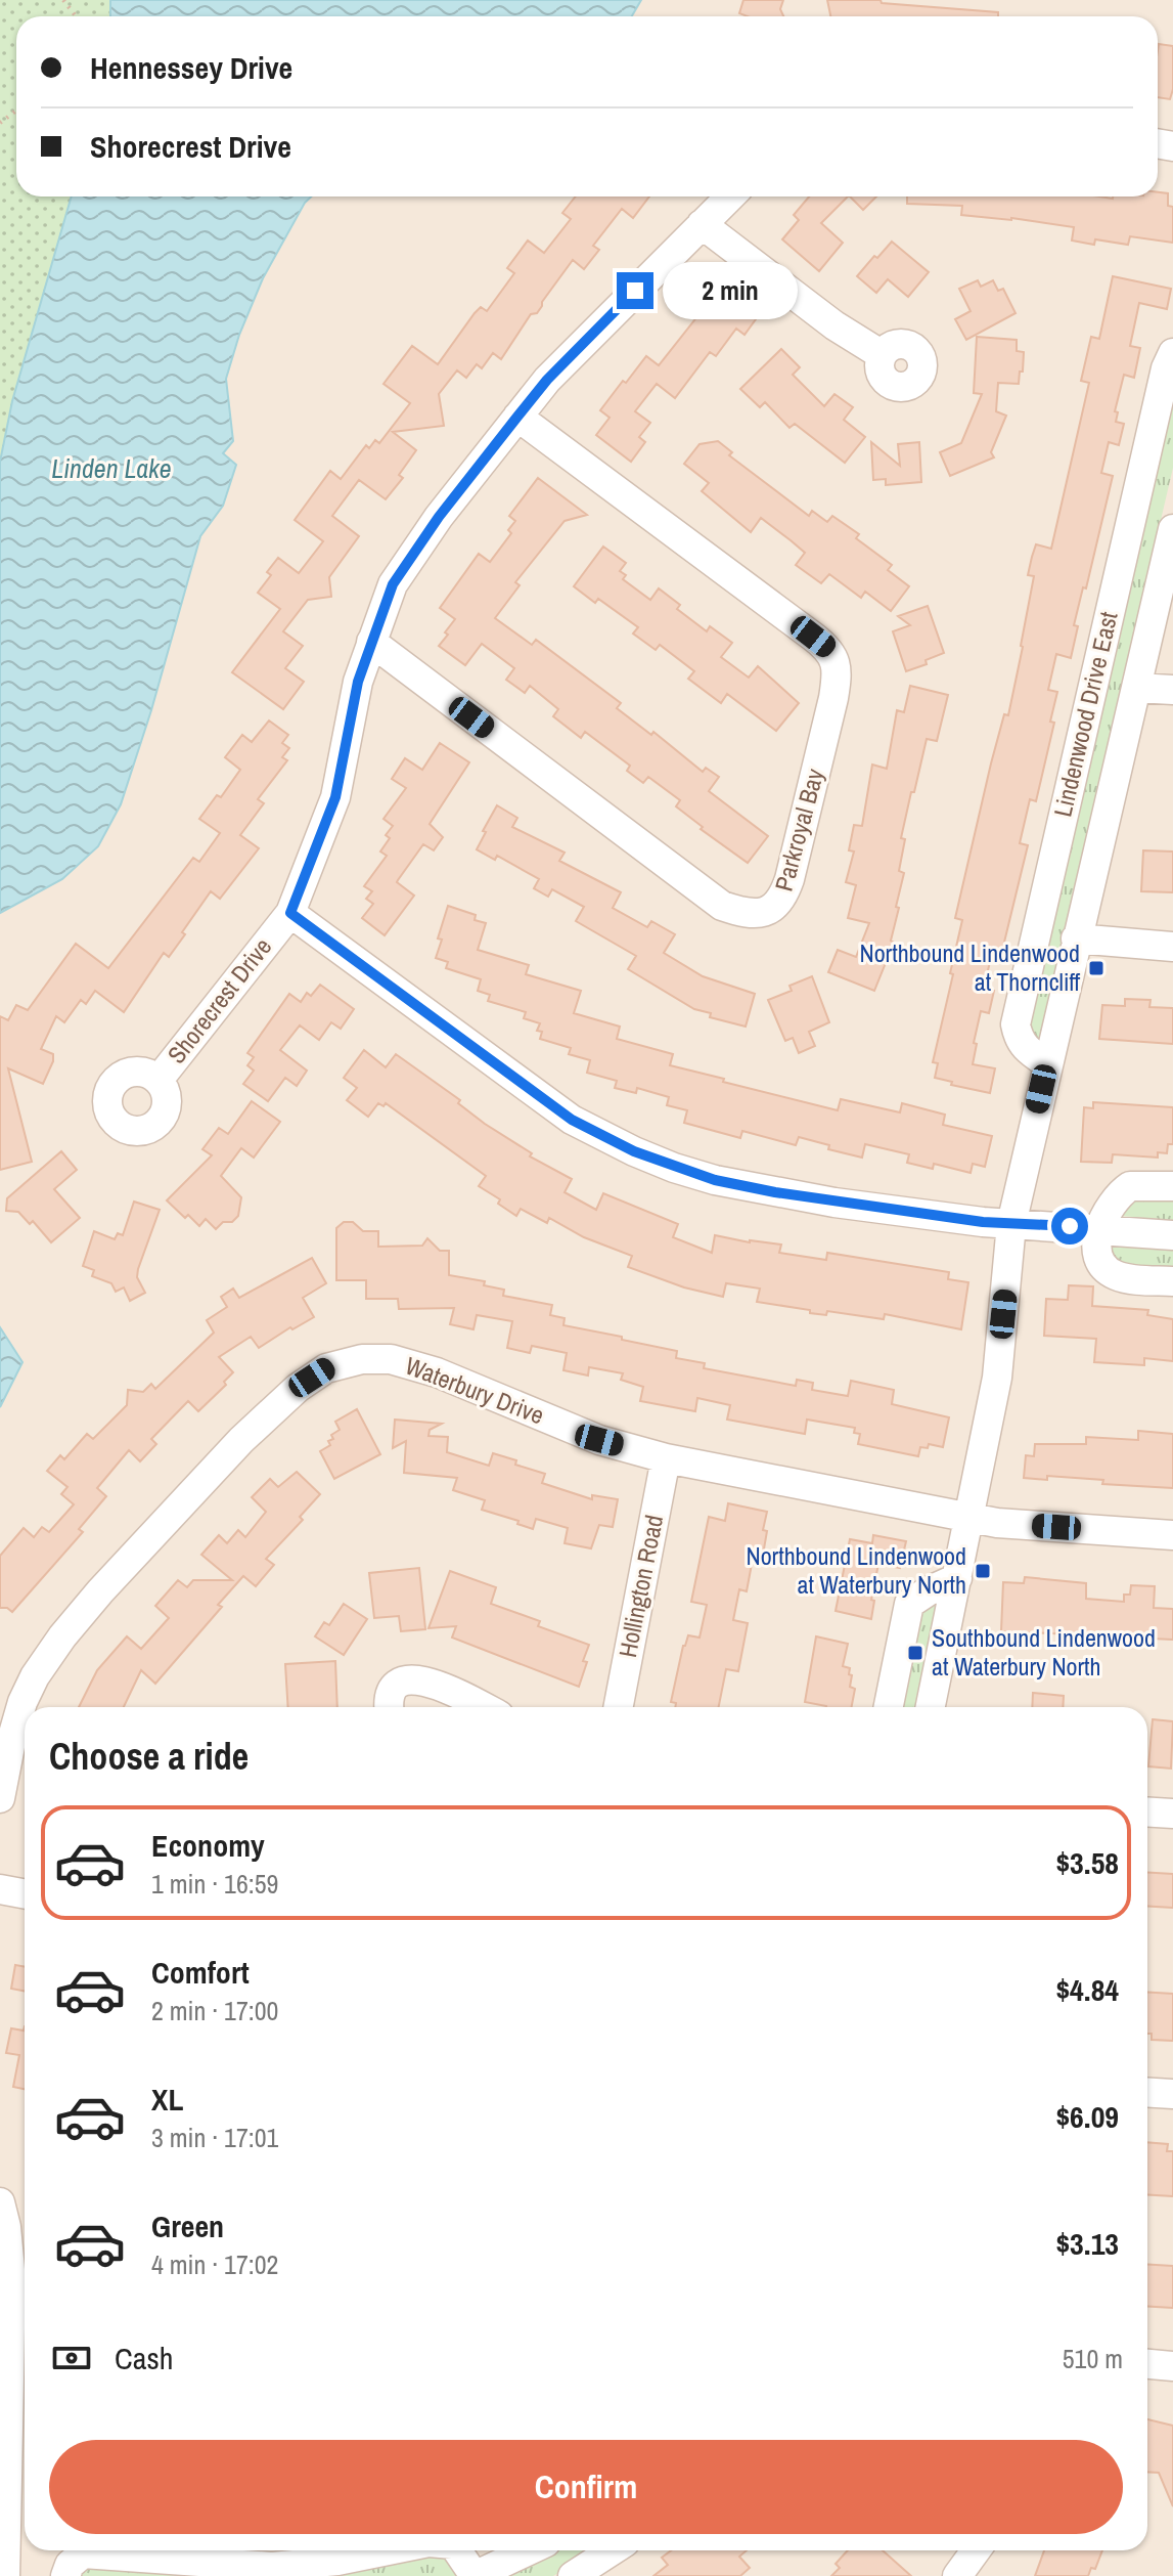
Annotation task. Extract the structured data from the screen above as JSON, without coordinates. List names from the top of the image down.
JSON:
{
  "streets": {
    "street": [
      "Lindenwood Drive East",
      "Parkroyal Bay",
      "Shorecrest Drive",
      "Waterbury Drive",
      "Hollington Road"
    ]
  },
  "crossings": [
    ["Lindenwood Drive East", "Waterbury Drive"],
    ["Parkroyal Bay", "Shorecrest Drive"],
    ["Waterbury Drive", "Hollington Road"]
  ],
  "water": ["Linden Lake"],
  "places": {
    "transit": ["Northbound Lindenwood at Thorncliff", "Northbound Lindenwood at Waterbury North", "Southbound Lindenwood at Waterbury North"]
  },
  "page": {
    "banner": ["Hennessey Drive", "Shorecrest Drive"],
    "bubble": "2 min",
    "heading": "Choose a ride",
    "list": [
      {
        "name": "Economy",
        "note": "1 min · 16:59",
        "value": "$3.58"
      },
      {
        "name": "Comfort",
        "note": "2 min · 17:00",
        "value": "$4.84"
      },
      {
        "name": "XL",
        "note": "3 min · 17:01",
        "value": "$6.09"
      },
      {
        "name": "Green",
        "note": "4 min · 17:02",
        "value": "$3.13"
      }
    ],
    "pay": ["Cash", "510 m"],
    "buttons": "Confirm"
  }
}
